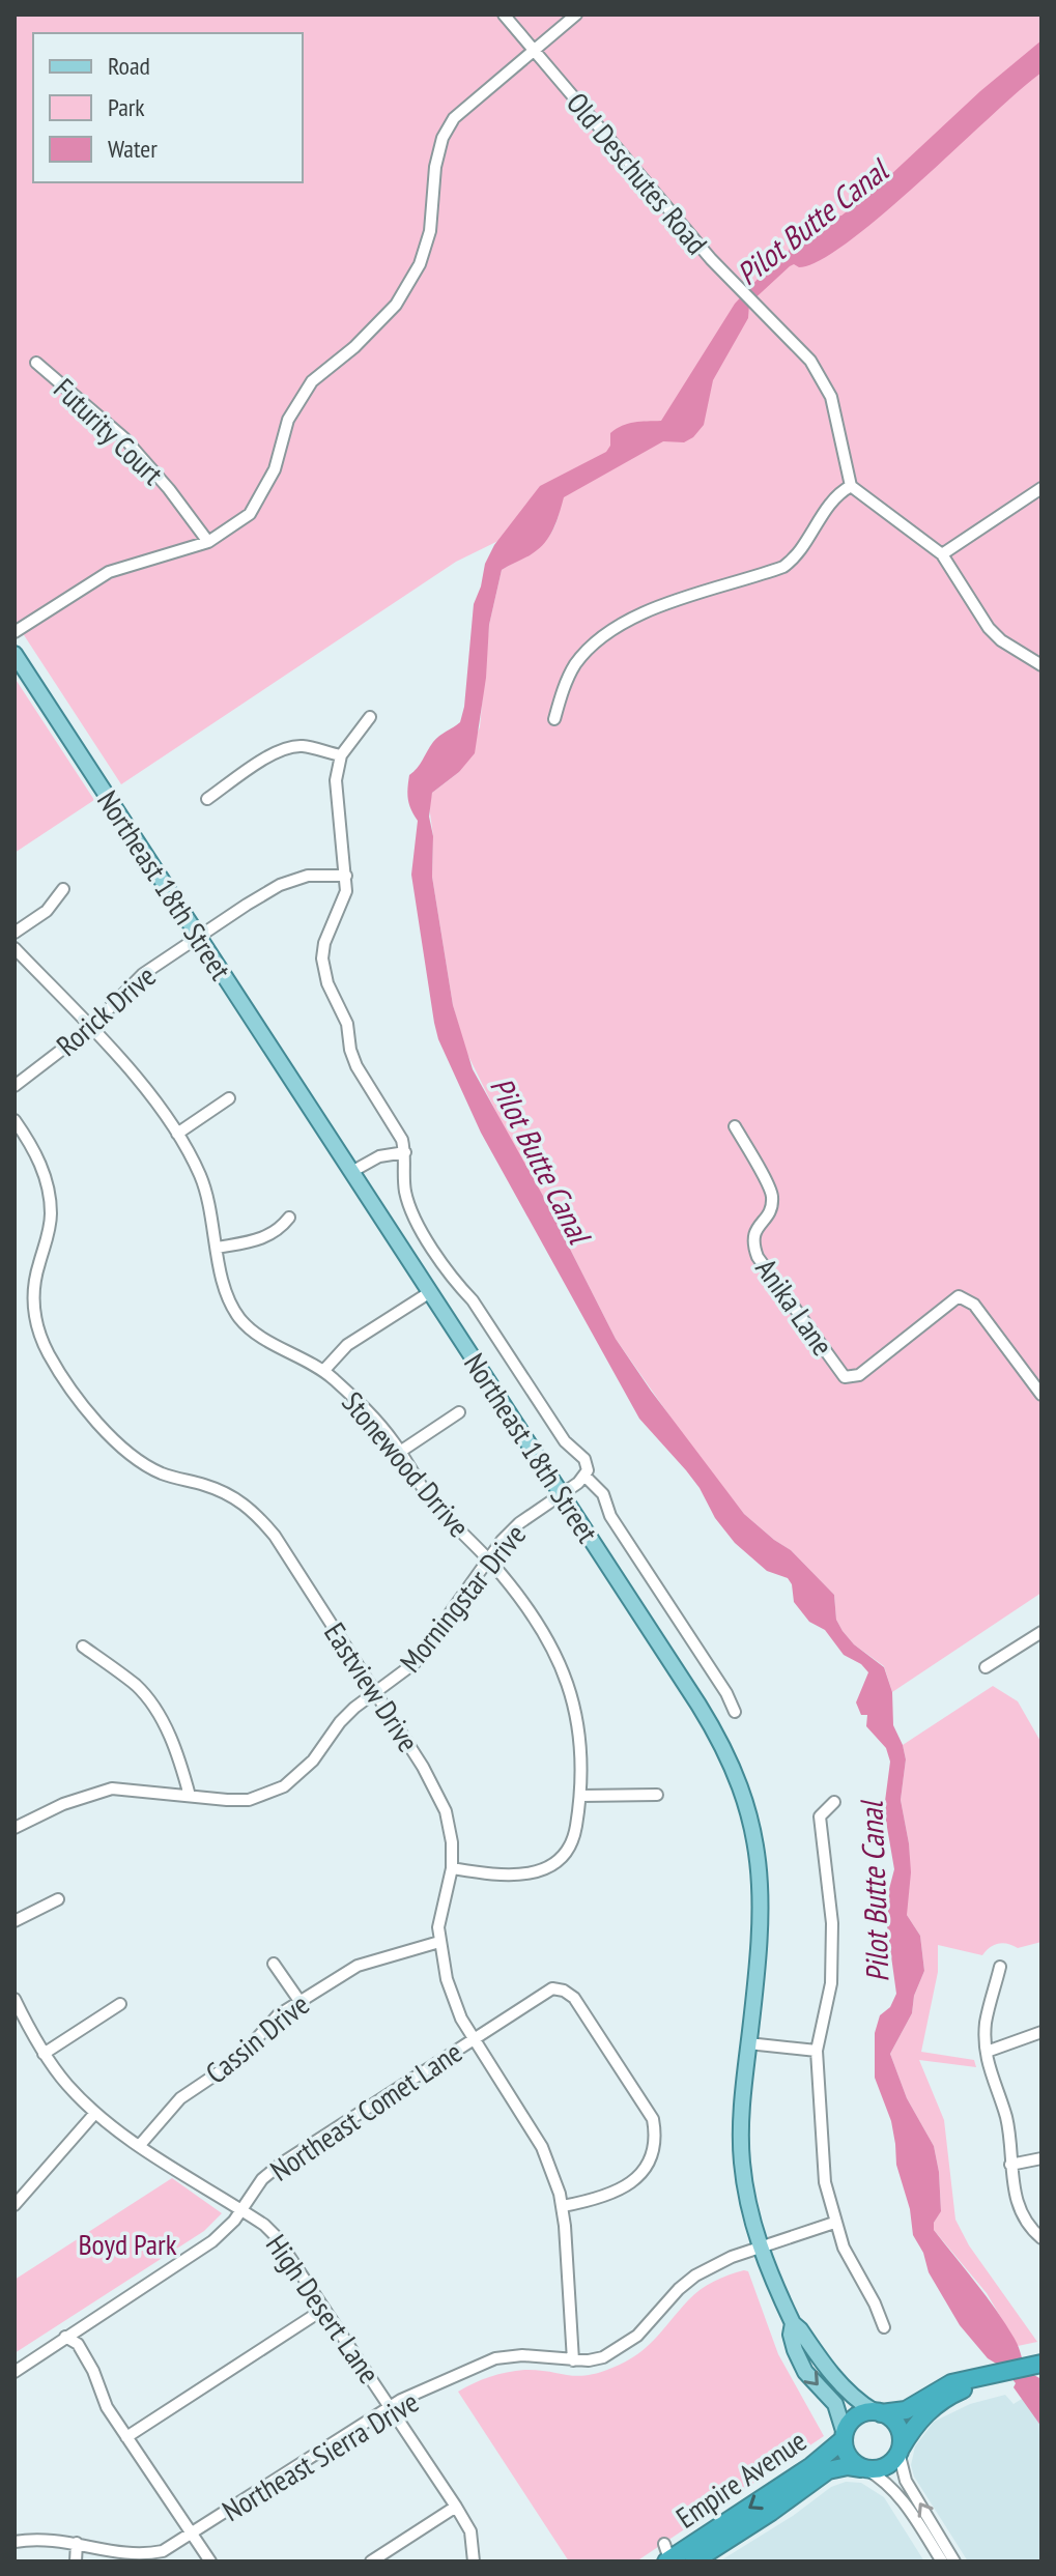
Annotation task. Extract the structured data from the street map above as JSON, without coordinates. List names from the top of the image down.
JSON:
{
  "streets": {
    "highway": ["Empire Avenue"],
    "main road": ["Northeast 18th Street"],
    "street": [
      "Old Deschutes Road",
      "Futurity Court",
      "Rorick Drive",
      "Anika Lane",
      "Stonewood Drrive",
      "Morningstar Drive",
      "Eastview Drive",
      "Cassin Drive",
      "Northeast Comet Lane",
      "High Desert Lane",
      "Northeast Sierra Drive"
    ]
  },
  "crossings": [
    ["Northeast 18th Street", "Rorick Drive"],
    ["Northeast 18th Street", "Morningstar Drive"],
    ["Northeast 18th Street", "Northeast Sierra Drive"],
    ["Northeast 18th Street", "Empire Avenue"],
    ["Rorick Drive", "Stonewood Drrive"],
    ["Stonewood Drrive", "Morningstar Drive"],
    ["Stonewood Drrive", "Eastview Drive"],
    ["Morningstar Drive", "Eastview Drive"],
    ["Eastview Drive", "Cassin Drive"],
    ["Eastview Drive", "Northeast Comet Lane"],
    ["Eastview Drive", "Northeast Sierra Drive"],
    ["Cassin Drive", "High Desert Lane"],
    ["Northeast Comet Lane", "High Desert Lane"],
    ["High Desert Lane", "Northeast Sierra Drive"]
  ],
  "water": ["Pilot Butte Canal"],
  "parks": ["Boyd Park"],
  "legend": ["Road", "Park", "Water"]
}
